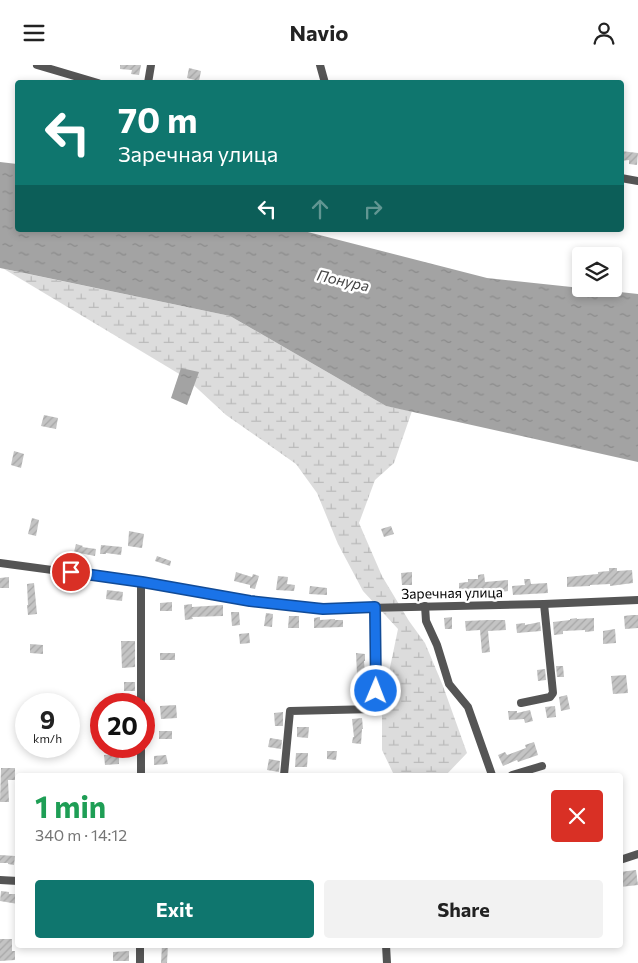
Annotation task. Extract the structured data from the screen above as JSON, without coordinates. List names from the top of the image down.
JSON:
{
  "streets": {
    "street": ["Заречная улица"]
  },
  "water": ["Понура"],
  "page": {
    "header": "Navio",
    "turn": ["70 m", "Заречная улица"],
    "speed": "9 km/h",
    "limit": "20",
    "heading": ["1 min", "340 m · 14:12"],
    "buttons": ["Exit", "Share"]
  }
}
